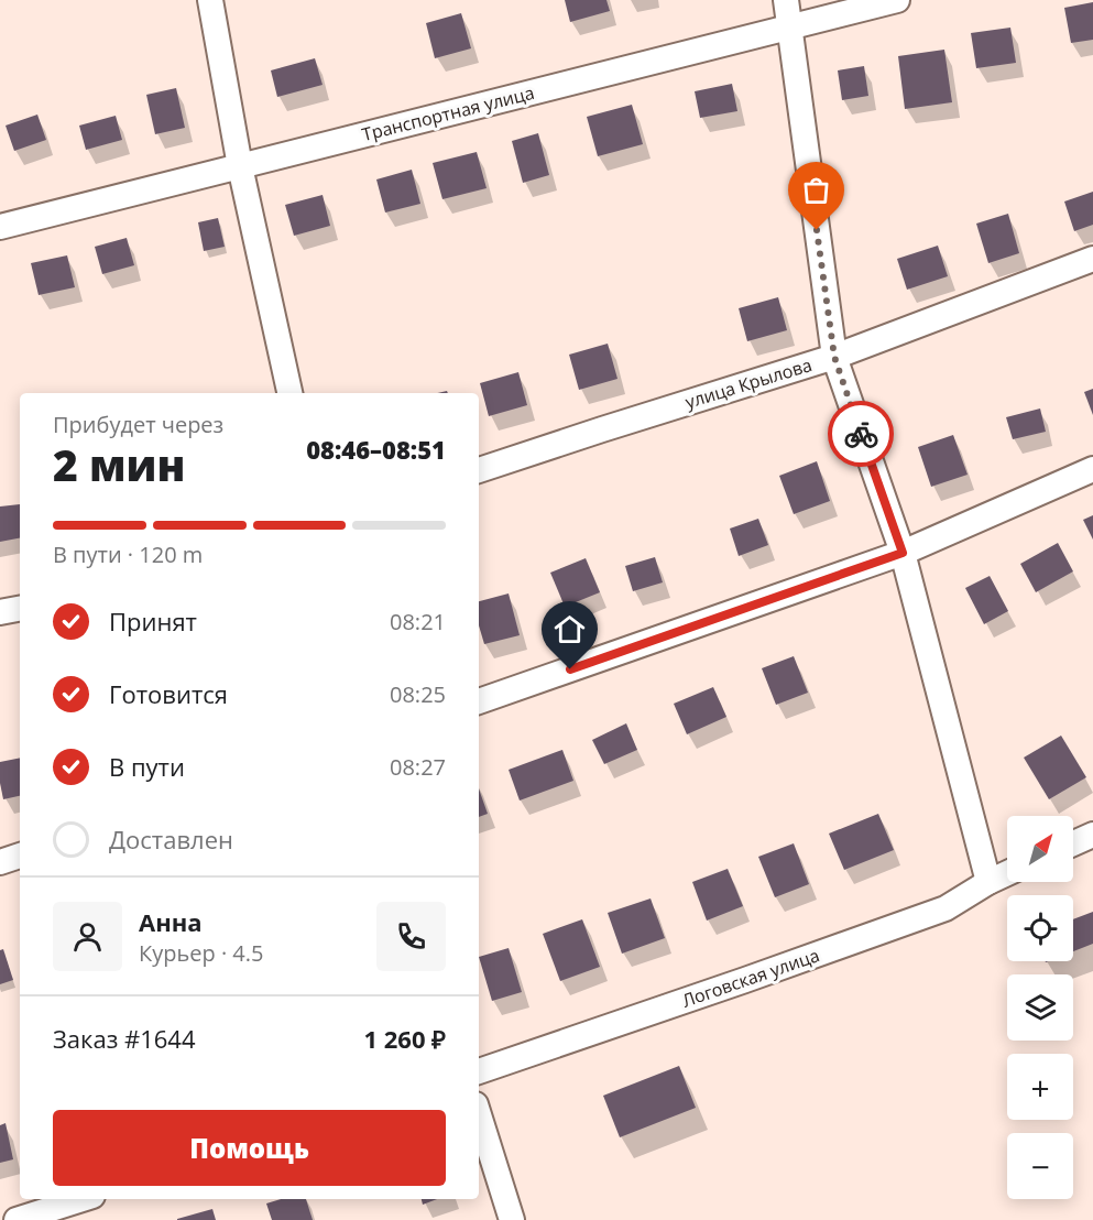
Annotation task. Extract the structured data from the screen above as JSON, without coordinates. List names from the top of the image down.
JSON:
{
  "streets": {
    "street": ["Транспортная улица", "улица Крылова", "Логовская улица"]
  },
  "north": "top right",
  "page": {
    "heading": ["2 мин", "Прибудет через", "08:46–08:51"],
    "panel": [
      "Анна",
      "Курьер · 4.5",
      "Заказ #1644",
      "1 260 ₽"
    ],
    "bar": "В пути · 120 m",
    "list": [
      ["Принят", "08:21"],
      ["Готовится", "08:25"],
      ["В пути", "08:27"],
      "Доставлен"
    ],
    "map_buttons": ["+", "−"],
    "buttons": "Помощь"
  }
}
